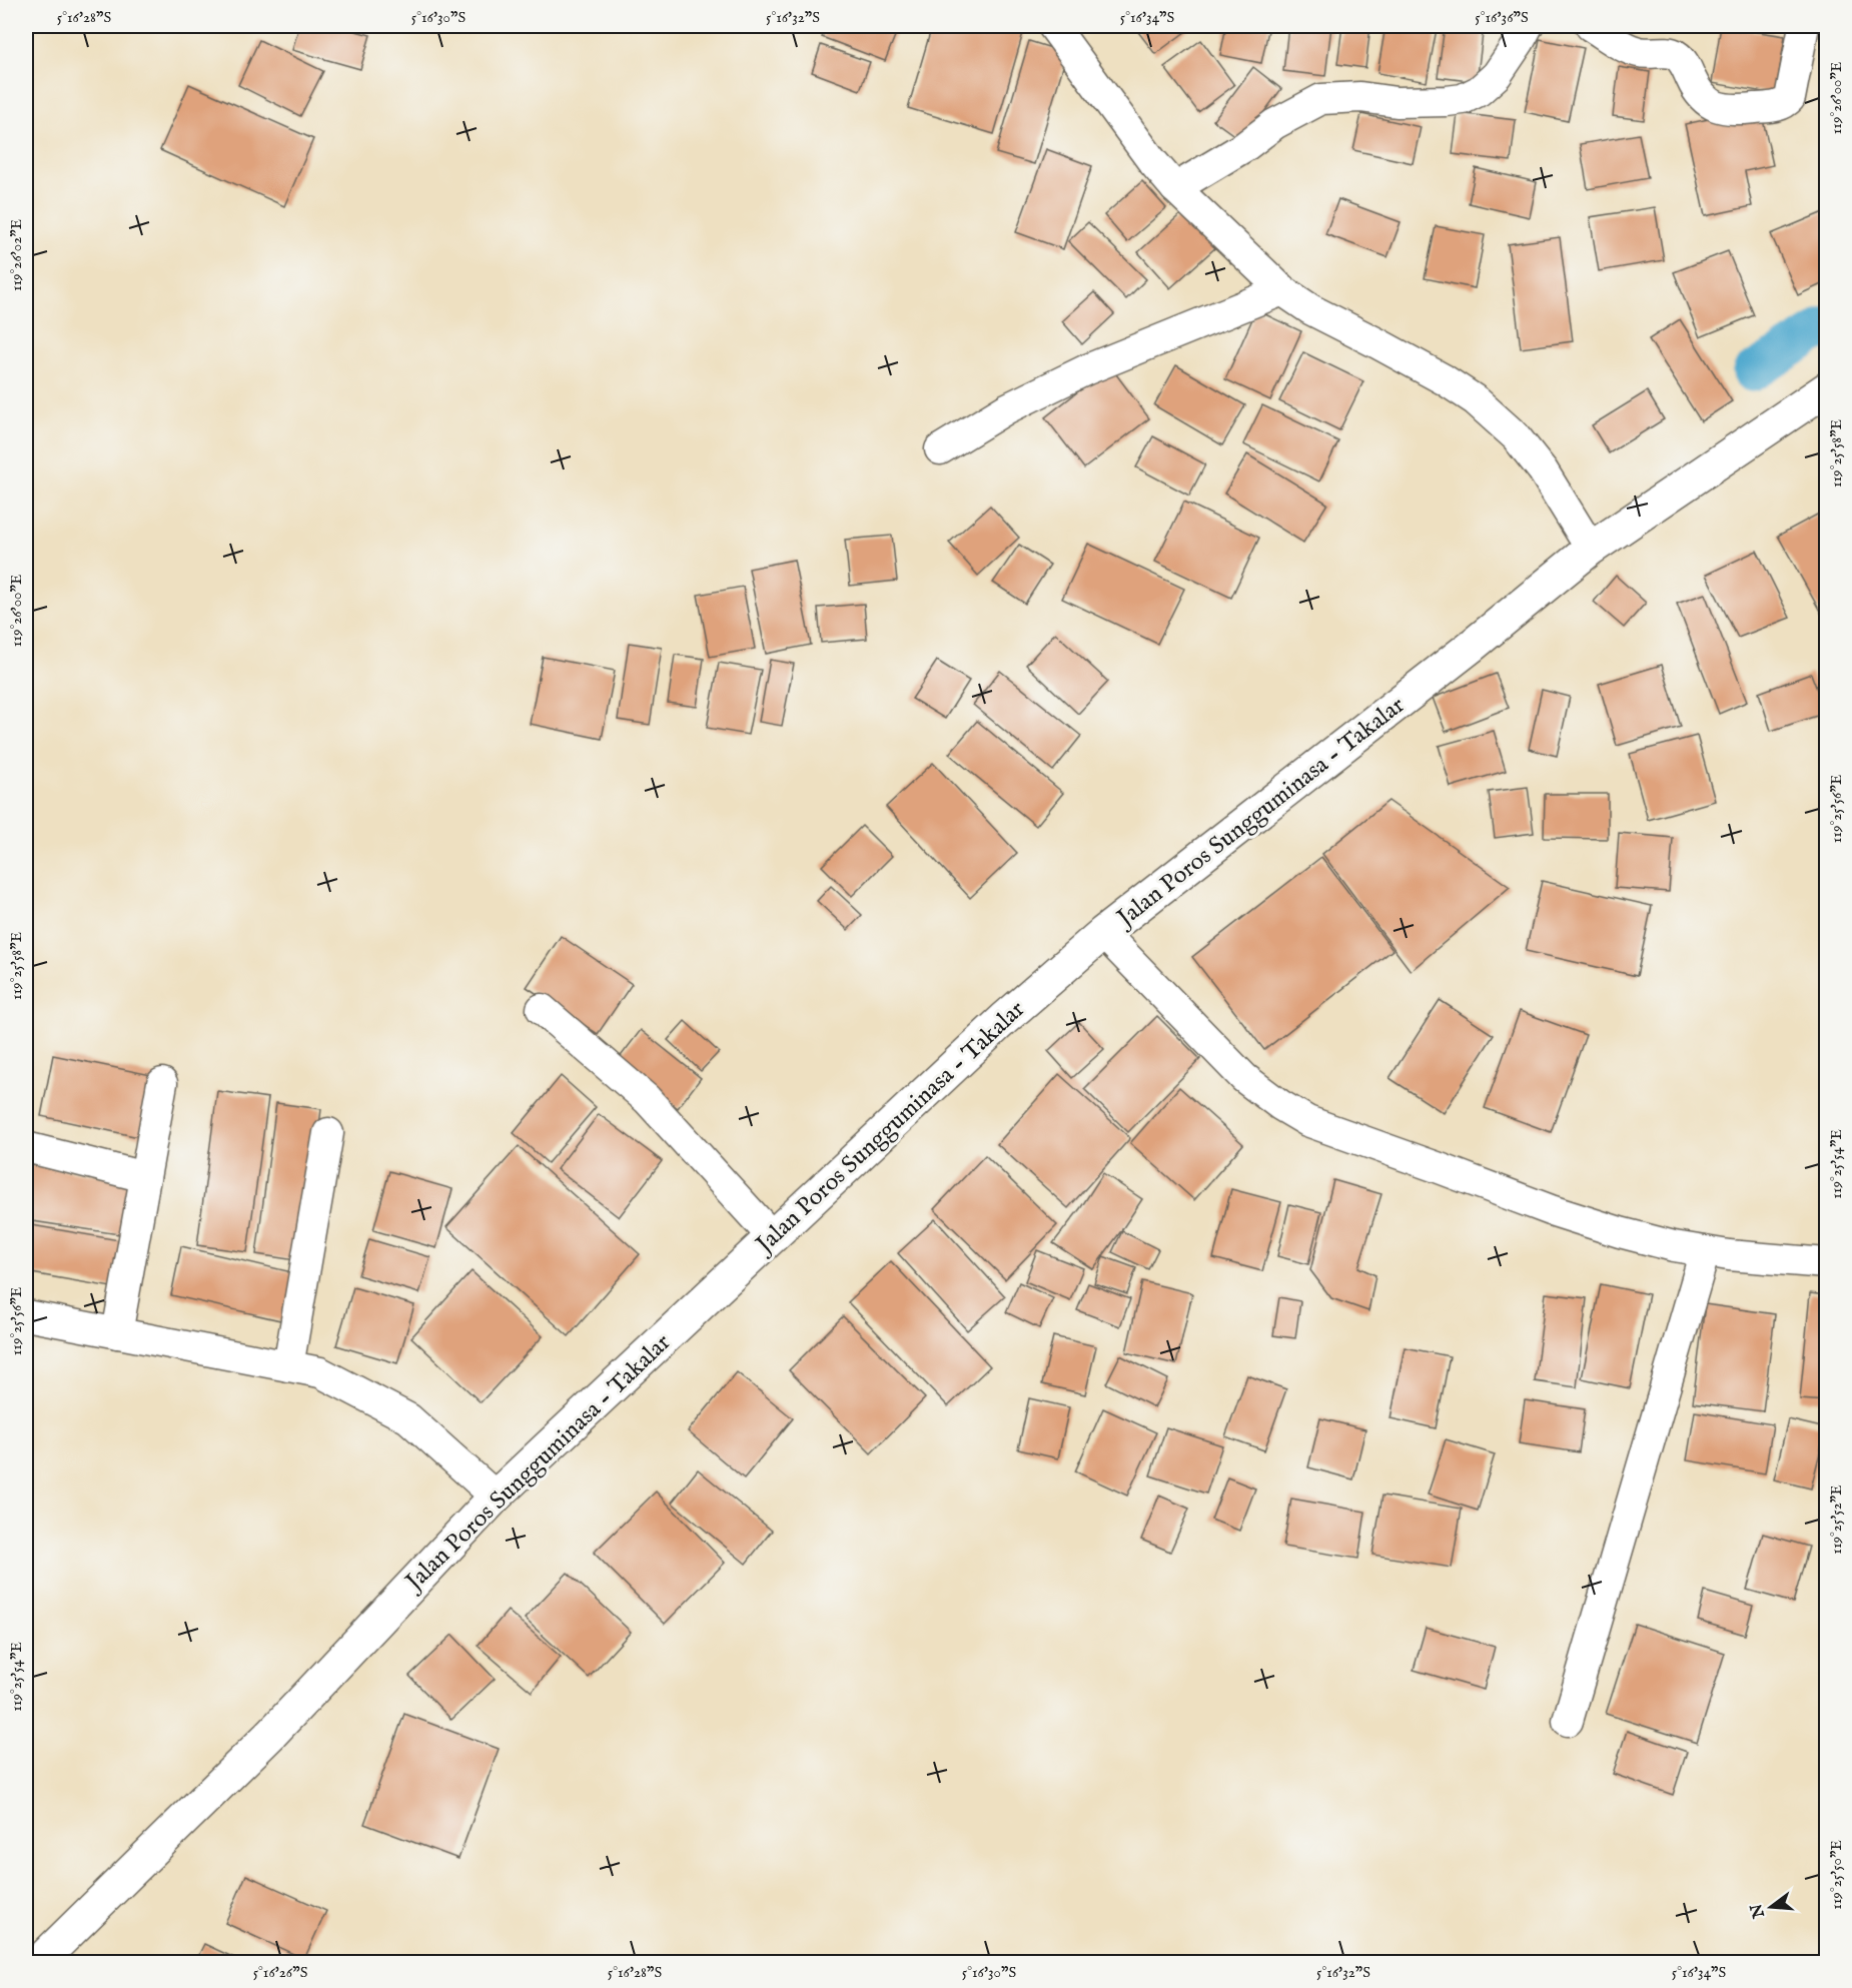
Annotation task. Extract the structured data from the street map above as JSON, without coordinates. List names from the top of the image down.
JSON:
{
  "streets": {
    "highway": ["Jalan Poros Sungguminasa - Takalar"]
  },
  "north": "left",
  "coordinates": [
    "5°16'28\"S",
    "5°16'30\"S",
    "5°16'32\"S",
    "5°16'34\"S",
    "5°16'36\"S",
    "119°26'00\"E",
    "119°26'02\"E",
    "119°25'58\"E",
    "119°25'56\"E",
    "119°25'54\"E",
    "119°25'52\"E",
    "119°25'50\"E",
    "5°16'26\"S"
  ]
}
